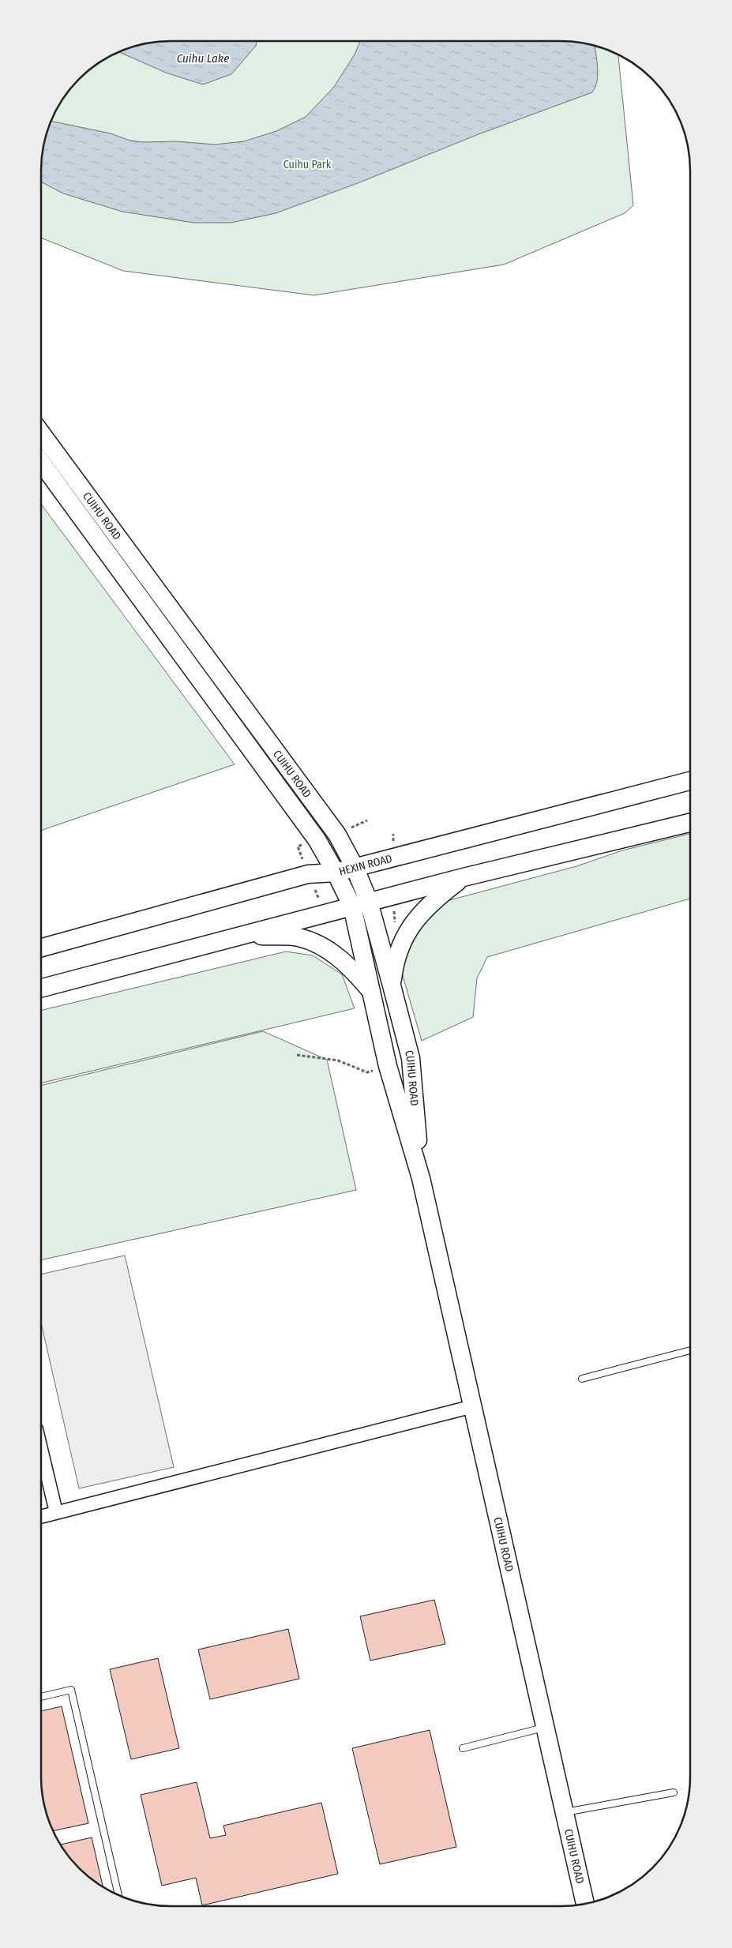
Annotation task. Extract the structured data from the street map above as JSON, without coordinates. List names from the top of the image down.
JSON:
{
  "streets": {
    "street": ["CUIHU ROAD", "HEXIN ROAD"]
  },
  "crossings": [
    ["CUIHU ROAD", "HEXIN ROAD"]
  ],
  "water": ["Cuihu Lake"],
  "parks": ["Cuihu Park"]
}
